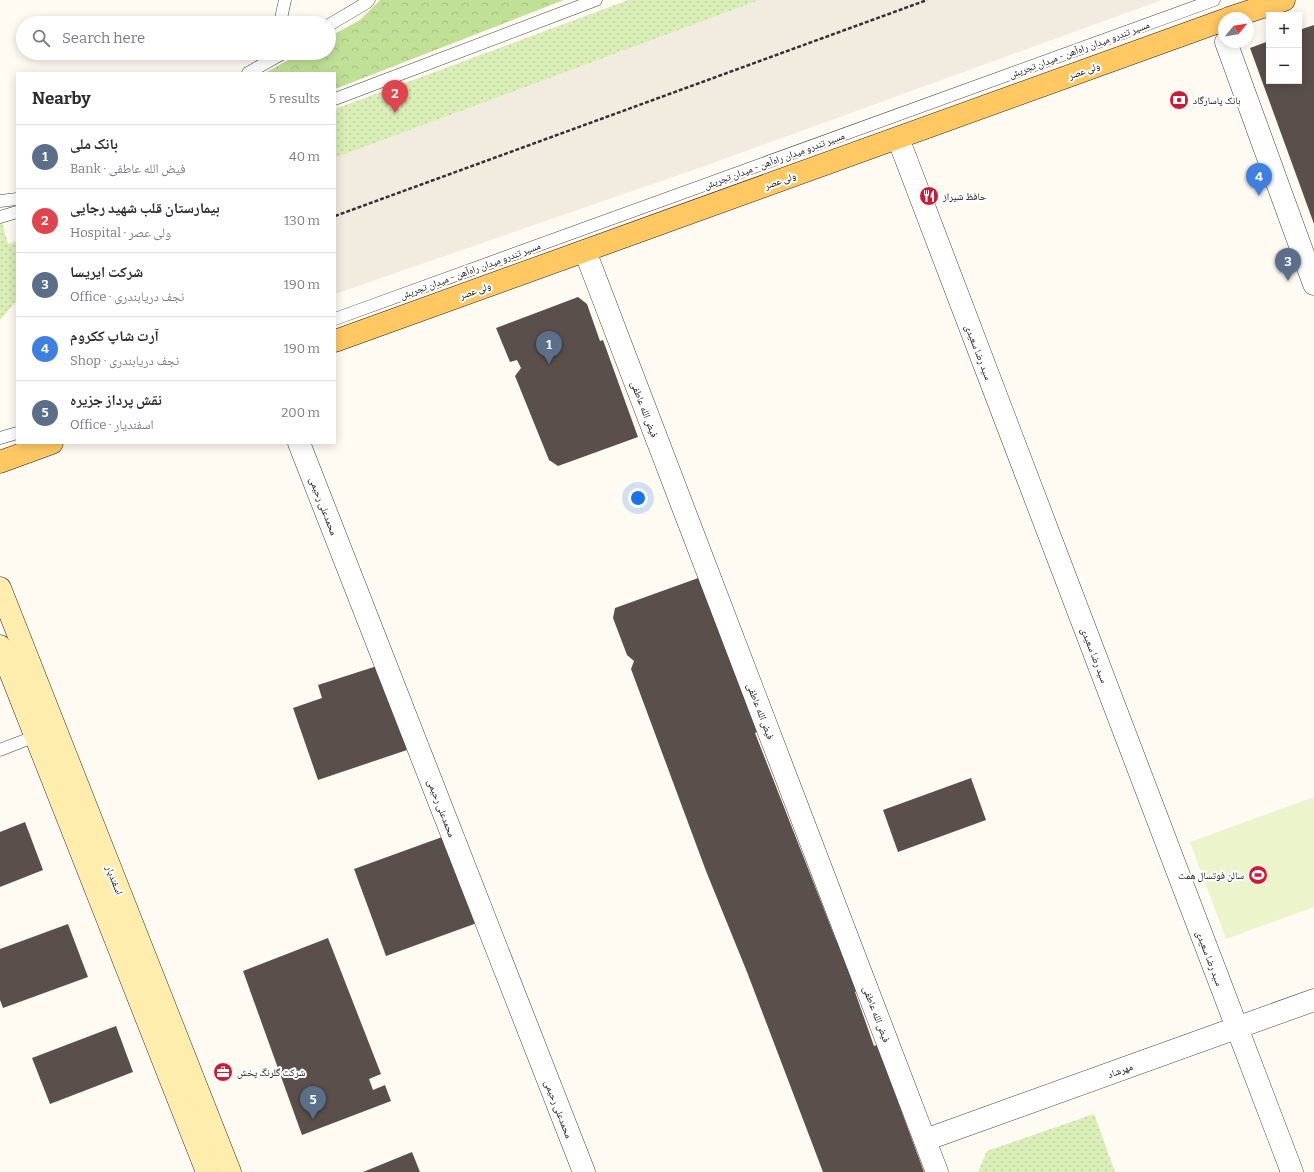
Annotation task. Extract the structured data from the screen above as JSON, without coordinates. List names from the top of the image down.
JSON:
{
  "streets": {
    "main road": ["ولی عصر", "اسفندیار"],
    "street": [
      "سید رضا سعیدی",
      "فیض الله عاطفی",
      "محمدعلی رحیمی",
      "مهرشاد"
    ],
    "lane": ["مسیر تندرو میدان راه‌آهن - میدان تجریش"]
  },
  "crossings": [
    ["ولی عصر", "سید رضا سعیدی"],
    ["ولی عصر", "فیض الله عاطفی"],
    ["سید رضا سعیدی", "مهرشاد"],
    ["فیض الله عاطفی", "مهرشاد"]
  ],
  "places": {
    "bank": ["بانک پاسارگاد"],
    "restaurant": ["حافظ شیراز"],
    "sports": ["سالن فوتسال همت"],
    "office": ["شرکت گلرنگ پخش"]
  },
  "north": "top right",
  "page": {
    "map_buttons": ["+", "−"],
    "search": "Search here",
    "heading": ["Nearby", "5 results"],
    "pins": [
      "2",
      "4",
      "3",
      "1",
      "5"
    ],
    "list": [
      {
        "mark": "1",
        "name": "بانک ملی",
        "note": "Bank · فیض الله عاطفی",
        "value": "40 m"
      },
      {
        "mark": "2",
        "name": "بیمارستان قلب شهید رجایی",
        "note": "Hospital · ولی عصر",
        "value": "130 m"
      },
      {
        "mark": "3",
        "name": "شرکت ایریسا",
        "note": "Office · نجف دریابندری",
        "value": "190 m"
      },
      {
        "mark": "4",
        "name": "آرت شاپ ککروم",
        "note": "Shop · نجف دریابندری",
        "value": "190 m"
      },
      {
        "mark": "5",
        "name": "نقش پرداز جزیره",
        "note": "Office · اسفندیار",
        "value": "200 m"
      }
    ]
  }
}
